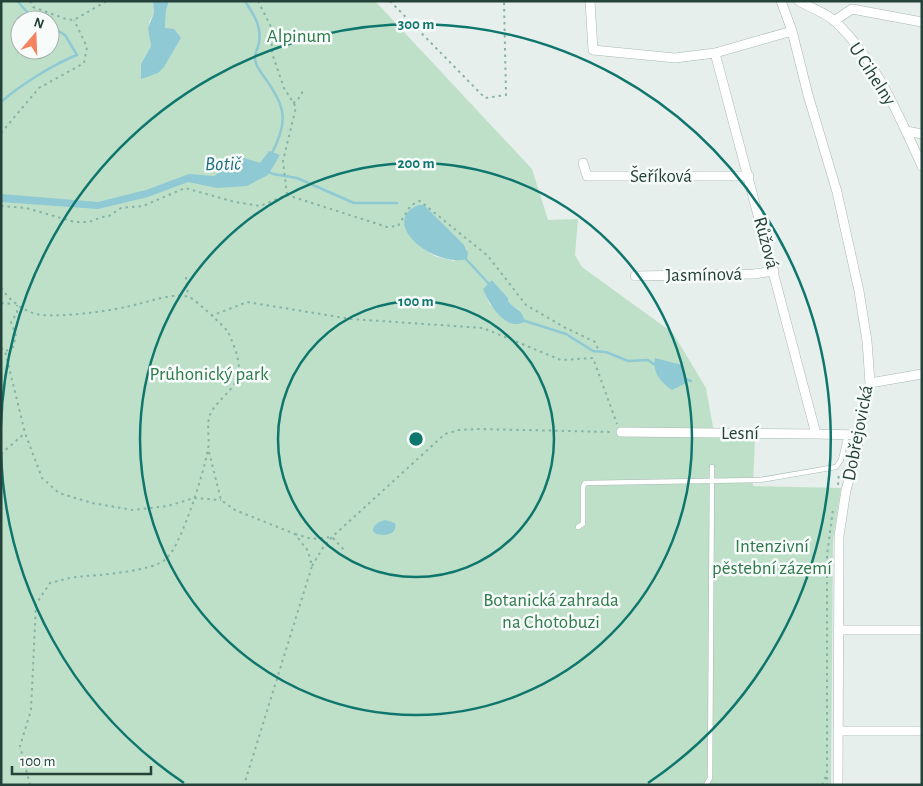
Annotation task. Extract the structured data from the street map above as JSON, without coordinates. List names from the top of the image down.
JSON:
{
  "streets": {
    "street": [
      "U Cihelny",
      "Šeříková",
      "Růžová",
      "Jasmínová",
      "Lesní",
      "Dobřejovická"
    ]
  },
  "crossings": [
    ["Šeříková", "Růžová"],
    ["Růžová", "Jasmínová"],
    ["Růžová", "Lesní"],
    ["Lesní", "Dobřejovická"]
  ],
  "water": ["Botič"],
  "parks": [
    "Alpinum",
    "Průhonický park",
    "Intenzivní pěstební zázemí",
    "Botanická zahrada na Chotobuzi"
  ],
  "scale_bar": "100 m",
  "north": "top",
  "rings": ["300 m", "200 m", "100 m"]
}
